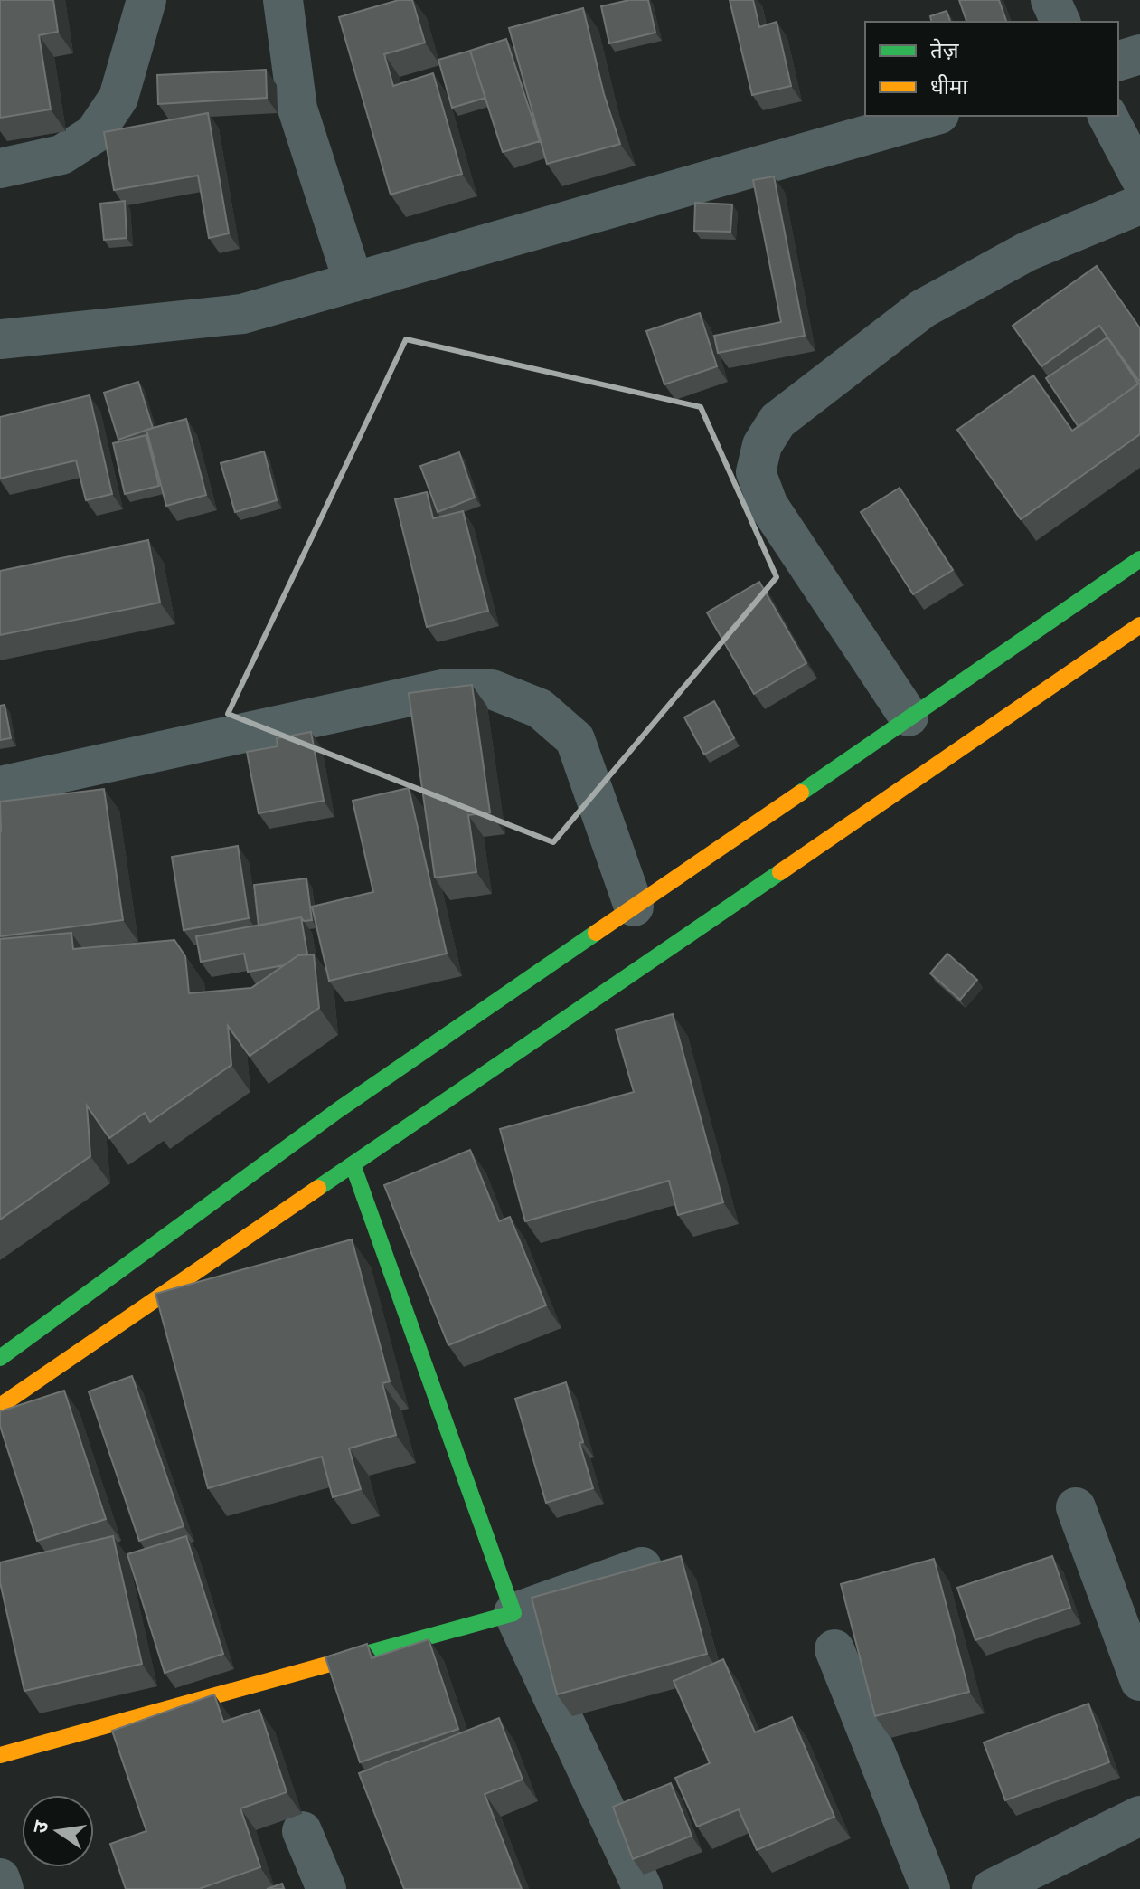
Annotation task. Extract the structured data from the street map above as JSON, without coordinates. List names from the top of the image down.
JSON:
{
  "legend": ["तेज़", "धीमा"],
  "north": "left"
}
